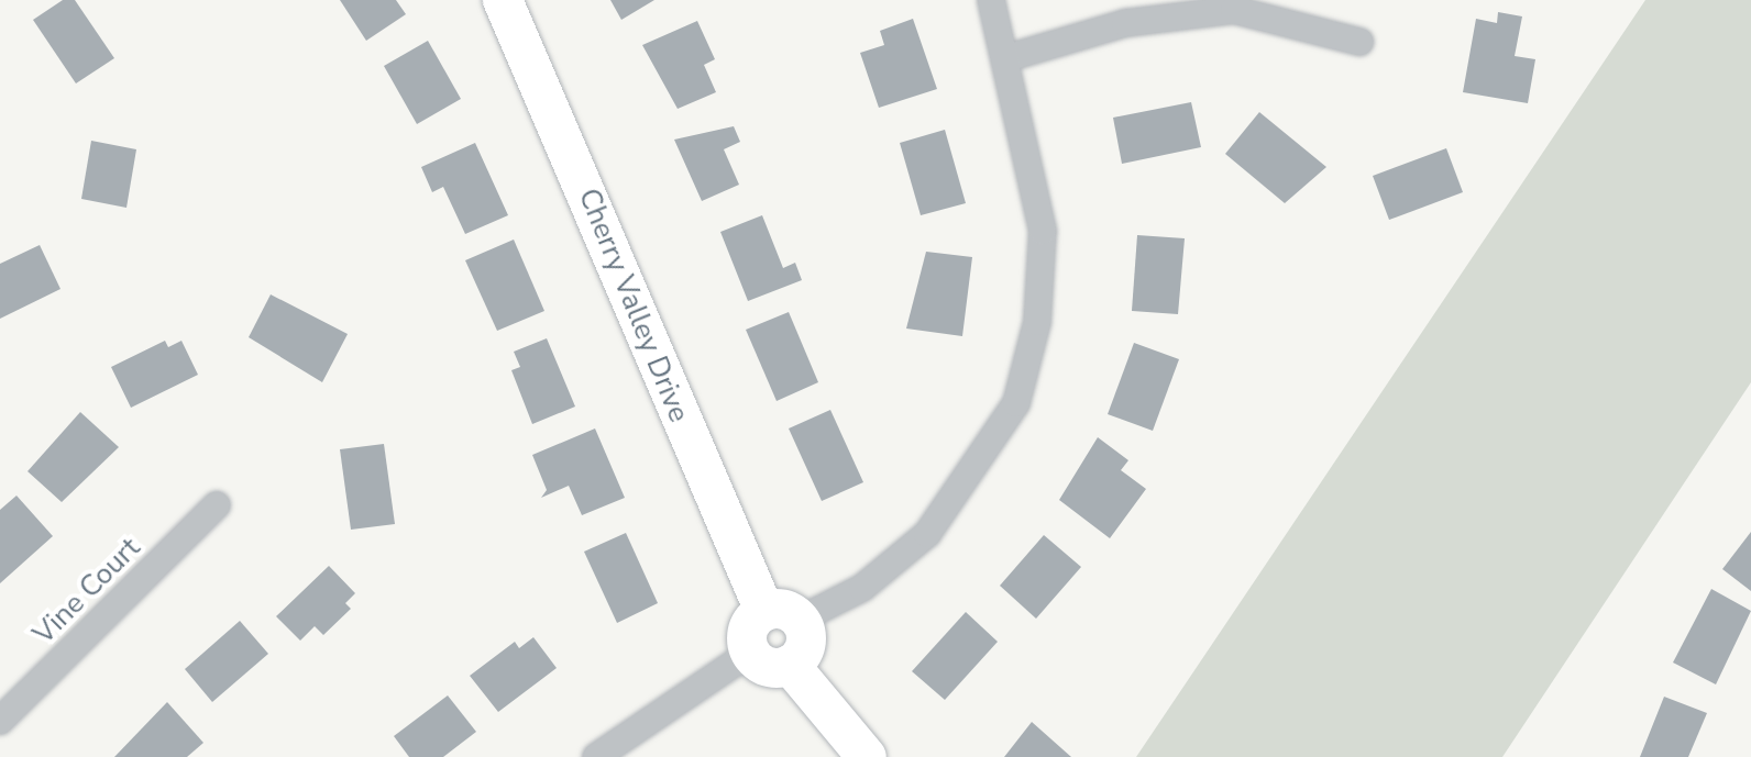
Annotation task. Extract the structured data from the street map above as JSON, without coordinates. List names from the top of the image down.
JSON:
{
  "streets": {
    "street": ["Cherry Valley Drive", "Vine Court"]
  }
}
